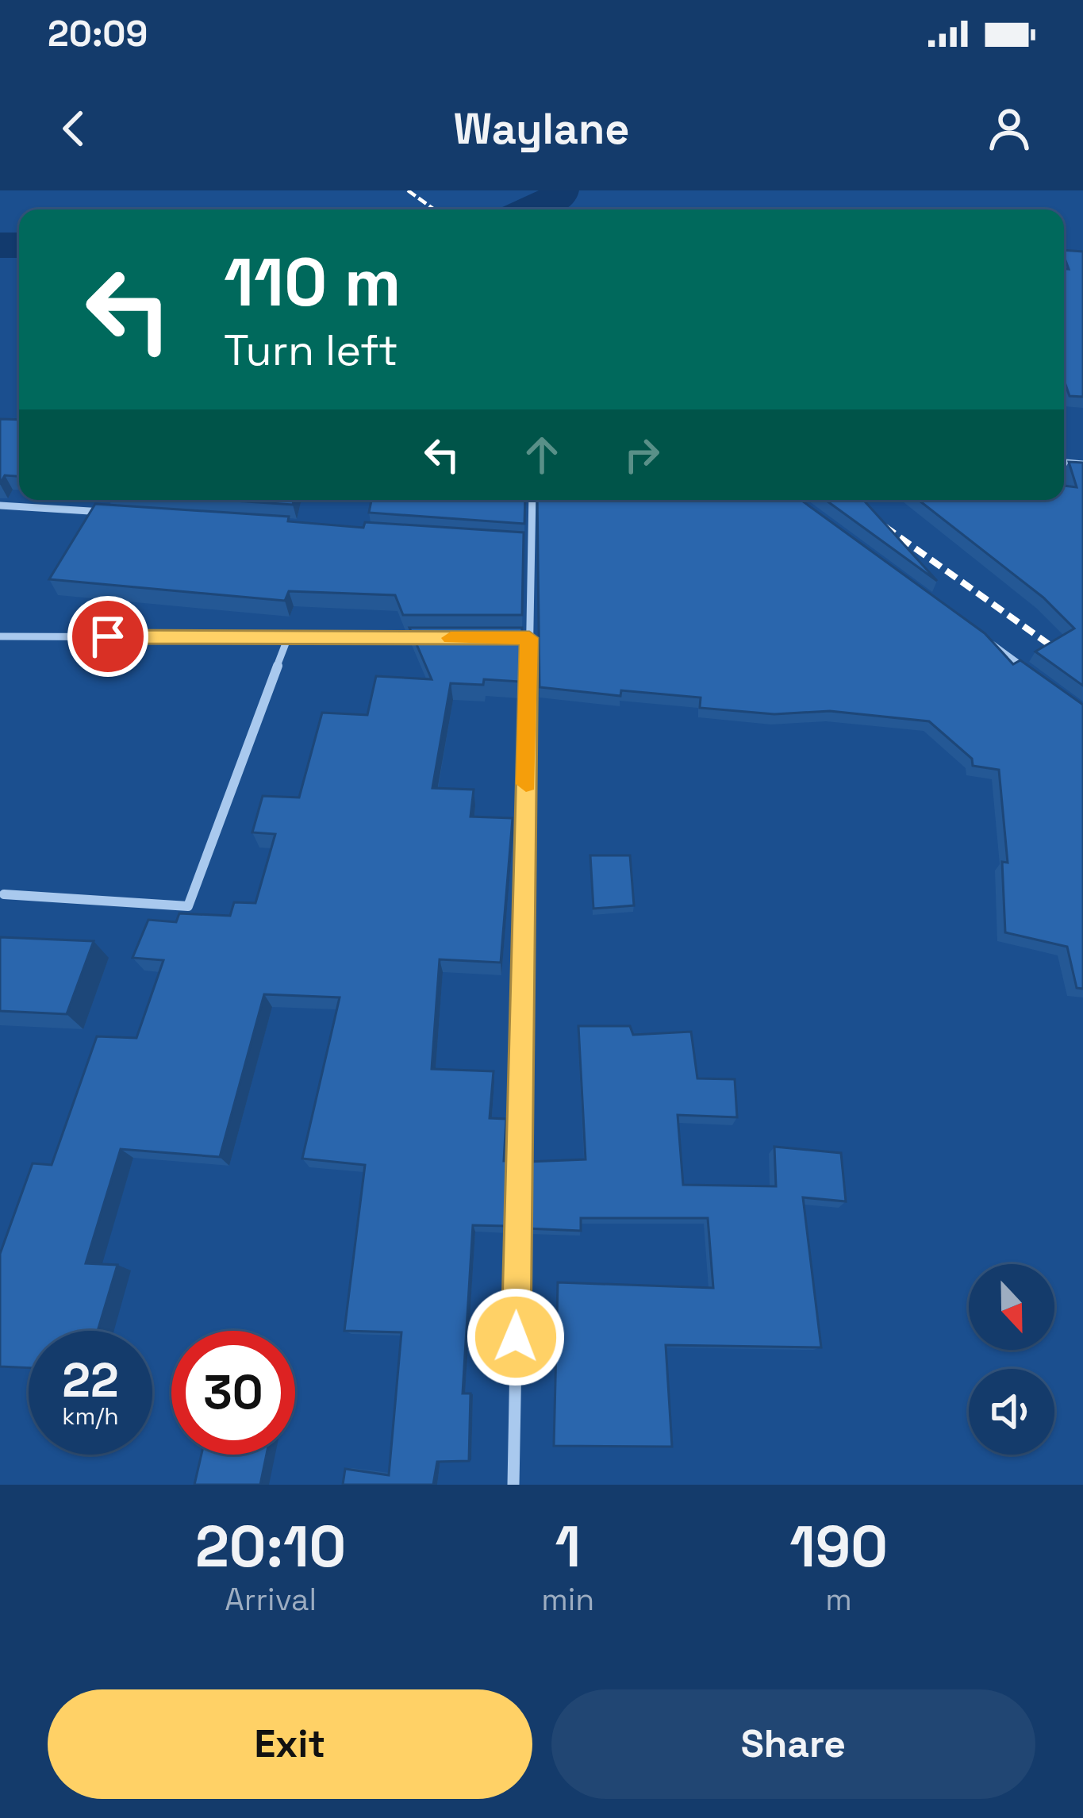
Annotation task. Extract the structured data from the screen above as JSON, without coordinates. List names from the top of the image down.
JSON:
{
  "north": "bottom",
  "page": {
    "status": "20:09",
    "header": "Waylane",
    "turn": ["110 m", "Turn left"],
    "speed": "22 km/h",
    "limit": "30",
    "eta": [
      "20:10",
      "Arrival",
      "1",
      "min",
      "190",
      "m"
    ],
    "buttons": ["Exit", "Share"]
  }
}
